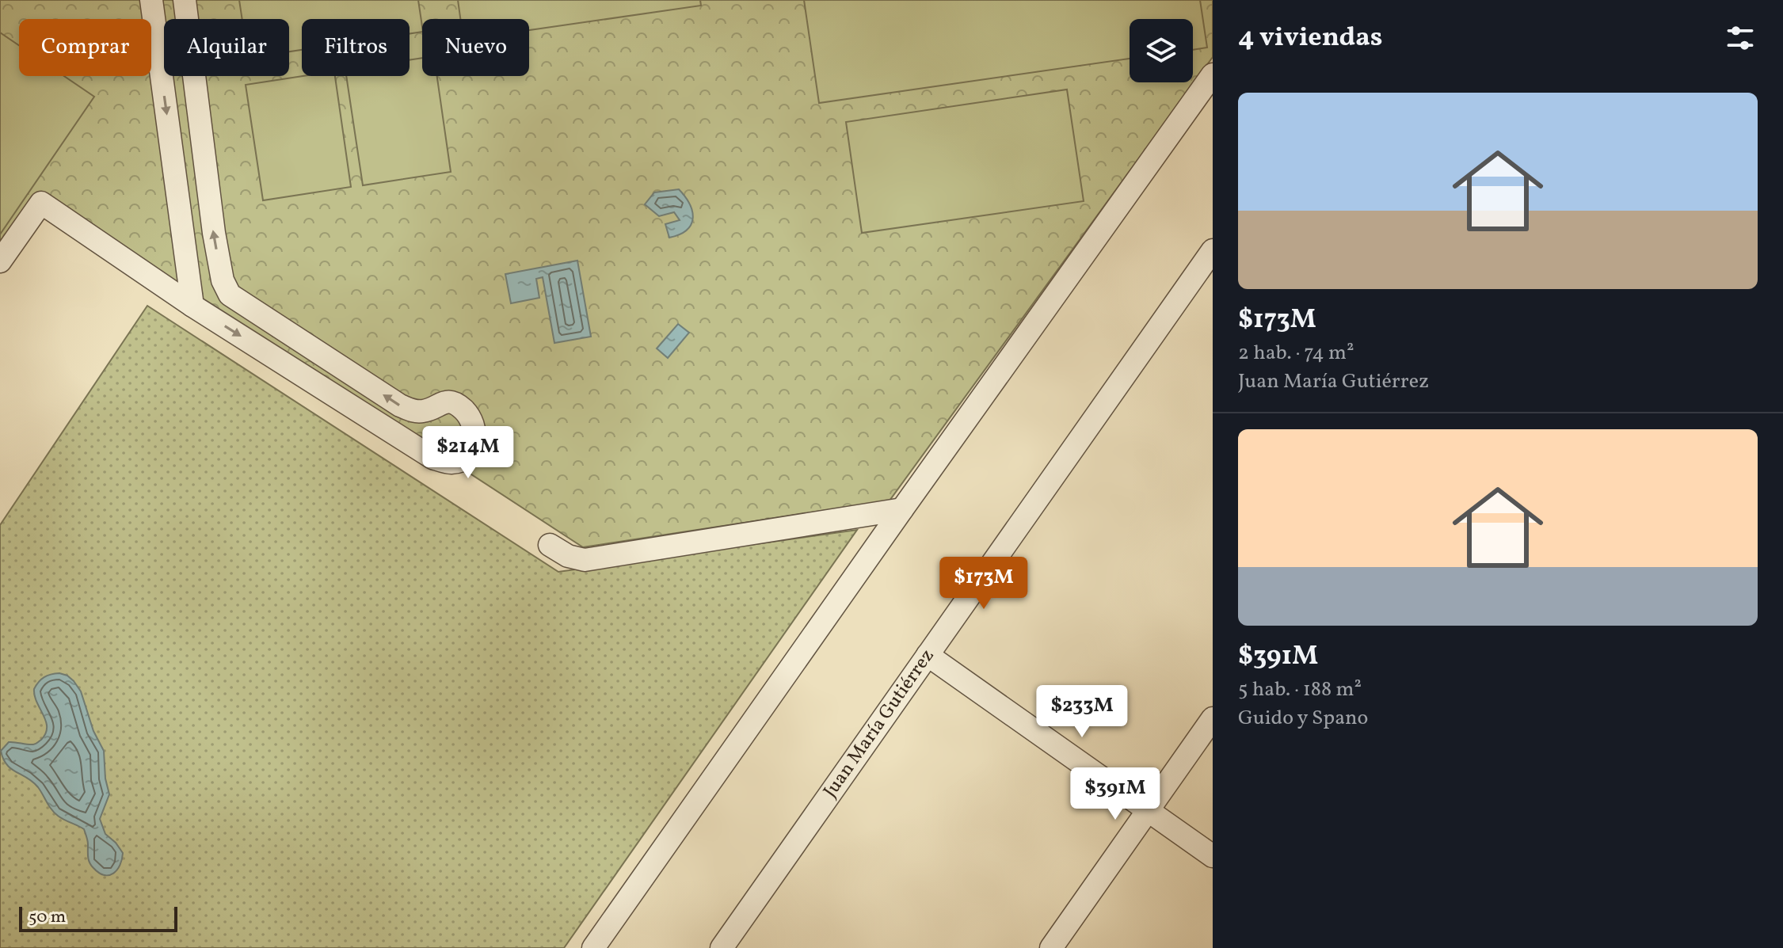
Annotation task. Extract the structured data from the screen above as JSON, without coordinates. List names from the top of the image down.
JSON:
{
  "streets": {
    "street": ["Juan María Gutiérrez"]
  },
  "scale_bar": "50 m",
  "page": {
    "heading": "4 viviendas",
    "chip": [
      "Comprar",
      "Alquilar",
      "Filtros",
      "Nuevo"
    ],
    "list": [
      {
        "name": "$173M",
        "note": "2 hab. · 74 m² · Juan María Gutiérrez"
      },
      {
        "name": "$391M",
        "note": "5 hab. · 188 m² · Guido y Spano"
      }
    ],
    "price": [
      "$214M",
      "$173M",
      "$233M",
      "$391M"
    ],
    "scale": "50 m"
  }
}
